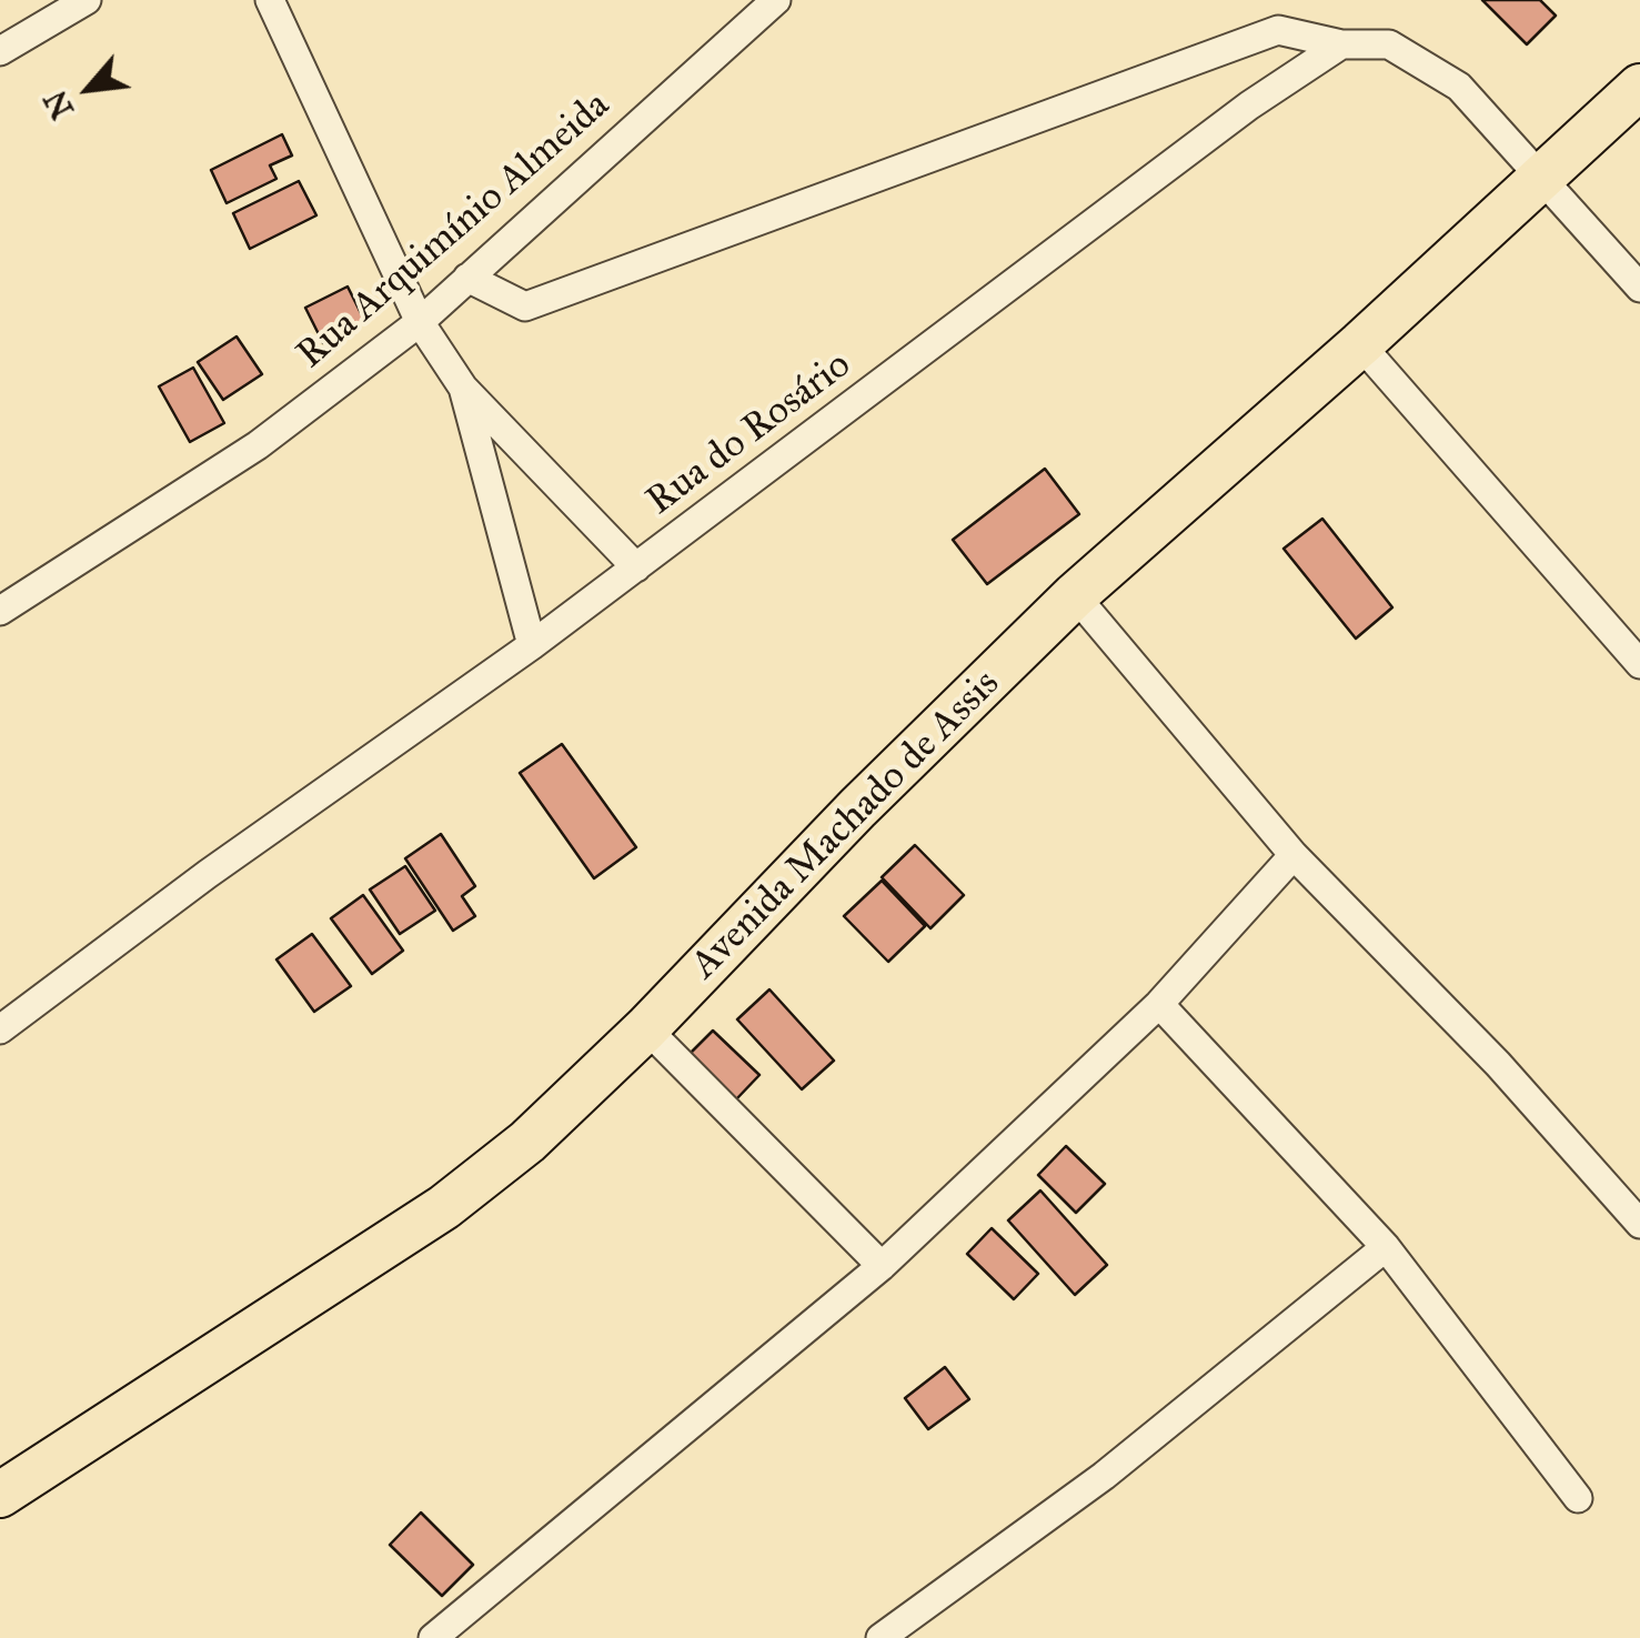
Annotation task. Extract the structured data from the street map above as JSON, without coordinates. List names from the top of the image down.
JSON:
{
  "streets": {
    "main road": ["Avenida Machado de Assis"],
    "street": ["Rua Arquimínio Almeida", "Rua do Rosário"]
  },
  "north": "bottom left"
}
